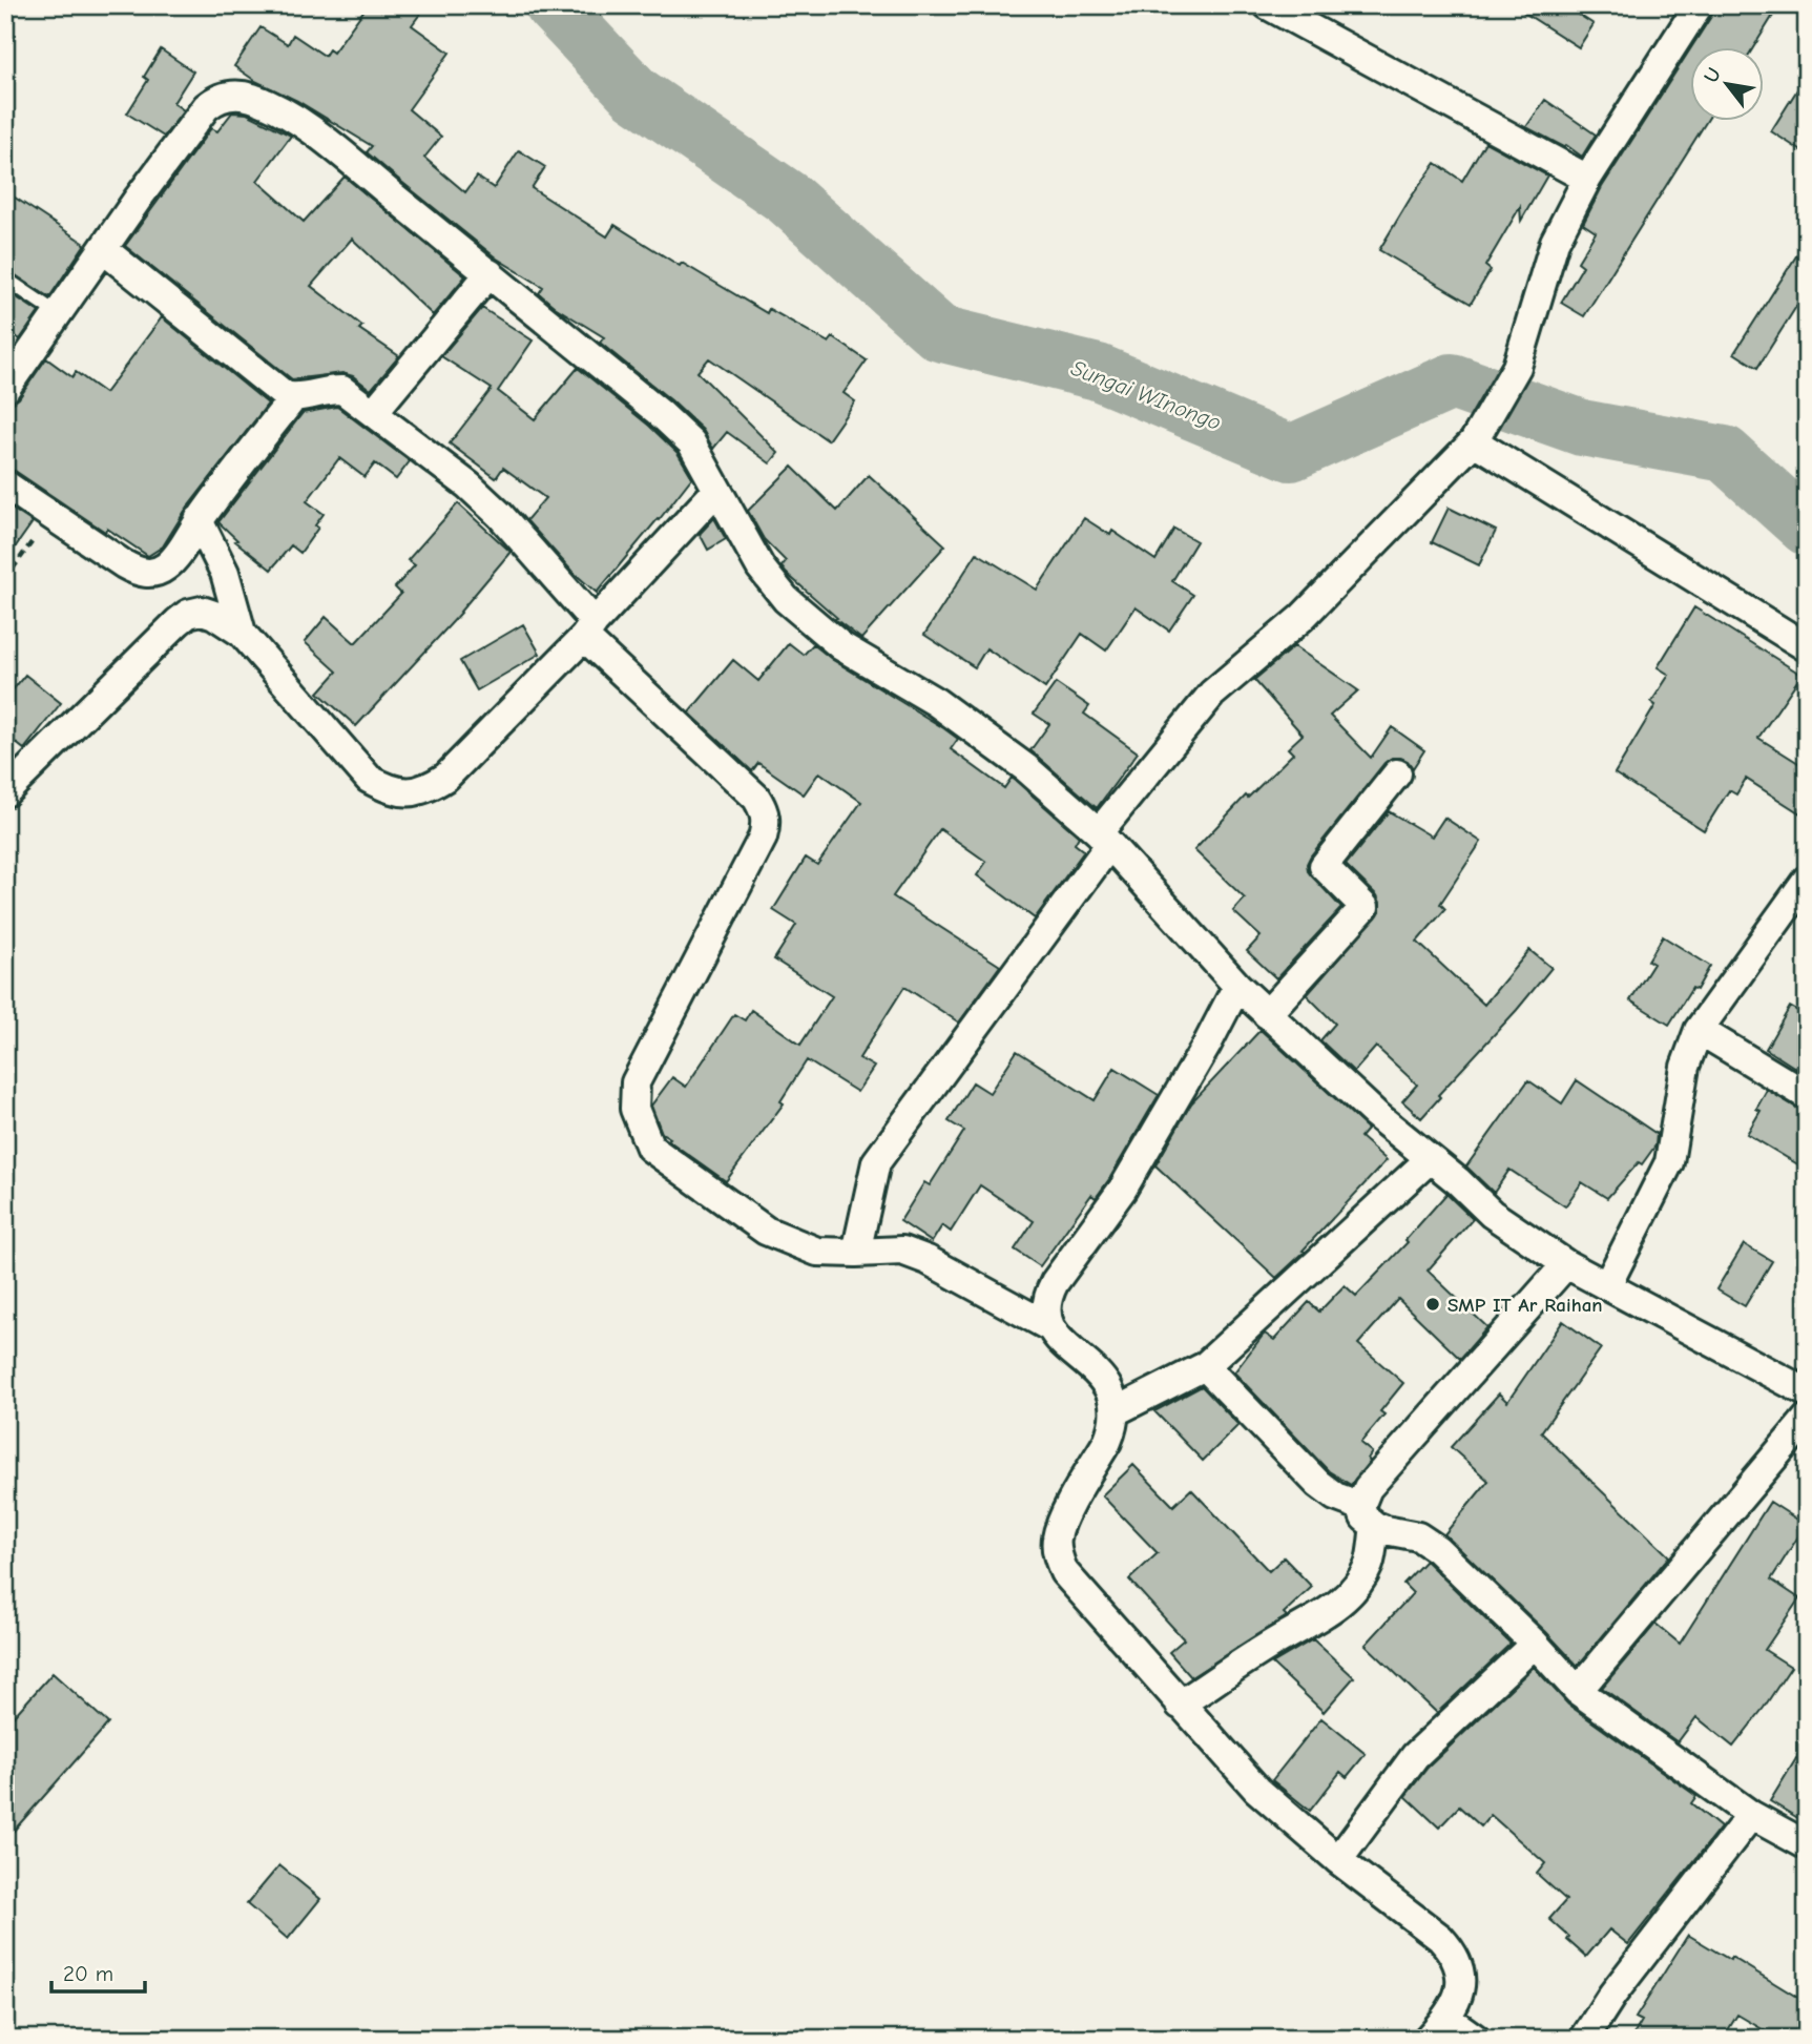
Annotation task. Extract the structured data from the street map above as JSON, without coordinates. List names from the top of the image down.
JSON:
{
  "water": ["Sungai WInongo"],
  "places": ["SMP IT Ar Raihan"],
  "scale_bar": "20 m",
  "north": "top left"
}
